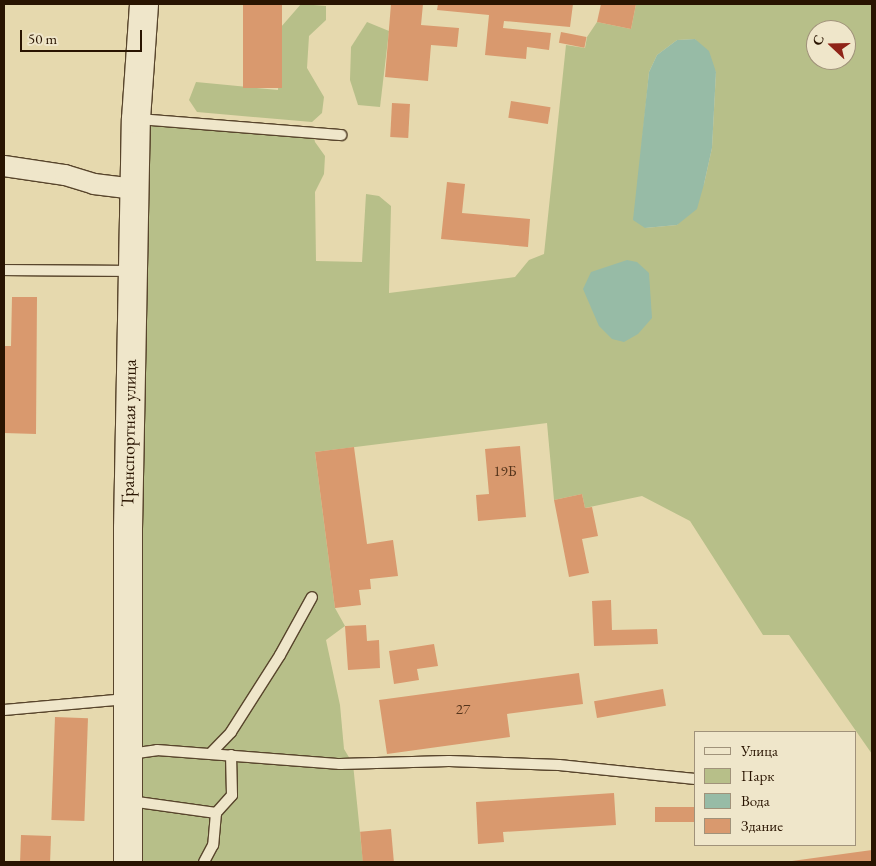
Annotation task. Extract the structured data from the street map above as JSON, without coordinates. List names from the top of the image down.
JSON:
{
  "streets": {
    "main road": ["Транспортная улица"]
  },
  "house_numbers": ["19Б", "27"],
  "legend": [
    "Улица",
    "Парк",
    "Вода",
    "Здание"
  ],
  "scale_bar": "50 m",
  "north": "left"
}
